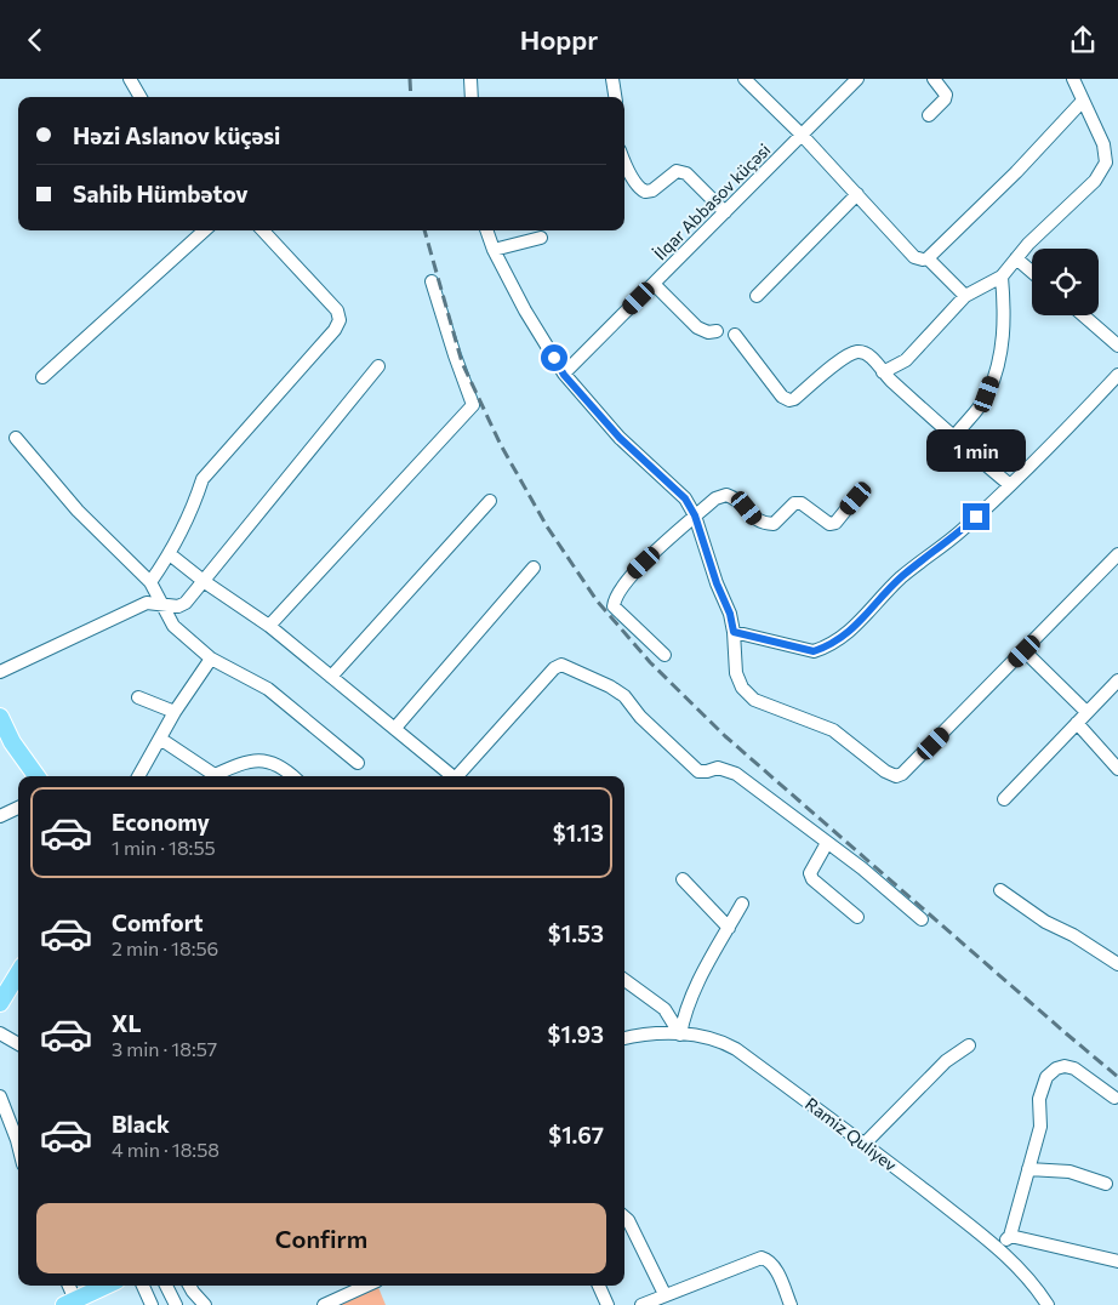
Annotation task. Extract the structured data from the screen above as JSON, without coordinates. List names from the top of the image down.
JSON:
{
  "streets": {
    "street": ["İlqar Abbasov küçəsi", "Ramiz Quliyev"]
  },
  "page": {
    "header": "Hoppr",
    "banner": ["Həzi Aslanov küçəsi", "Sahib Hümbətov"],
    "bubble": "1 min",
    "list": [
      {
        "name": "Economy",
        "note": "1 min · 18:55",
        "value": "$1.13"
      },
      {
        "name": "Comfort",
        "note": "2 min · 18:56",
        "value": "$1.53"
      },
      {
        "name": "XL",
        "note": "3 min · 18:57",
        "value": "$1.93"
      },
      {
        "name": "Black",
        "note": "4 min · 18:58",
        "value": "$1.67"
      }
    ],
    "buttons": "Confirm"
  }
}
